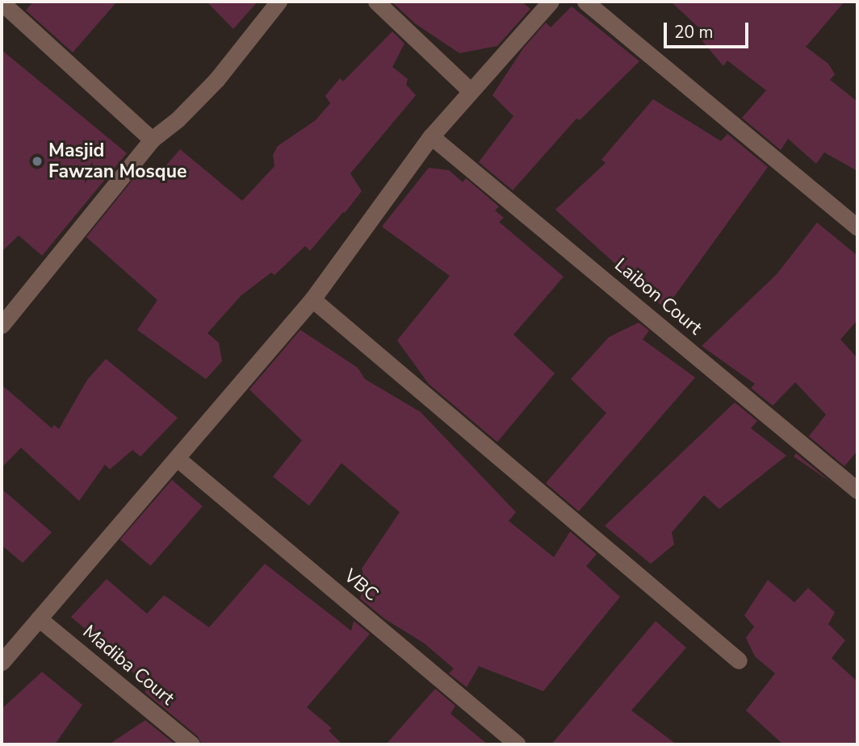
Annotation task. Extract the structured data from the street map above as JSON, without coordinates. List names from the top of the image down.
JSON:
{
  "streets": {
    "street": ["Laibon Court", "VBC", "Madiba Court"]
  },
  "places": ["Masjid Fawzan Mosque"],
  "scale_bar": "20 m"
}
